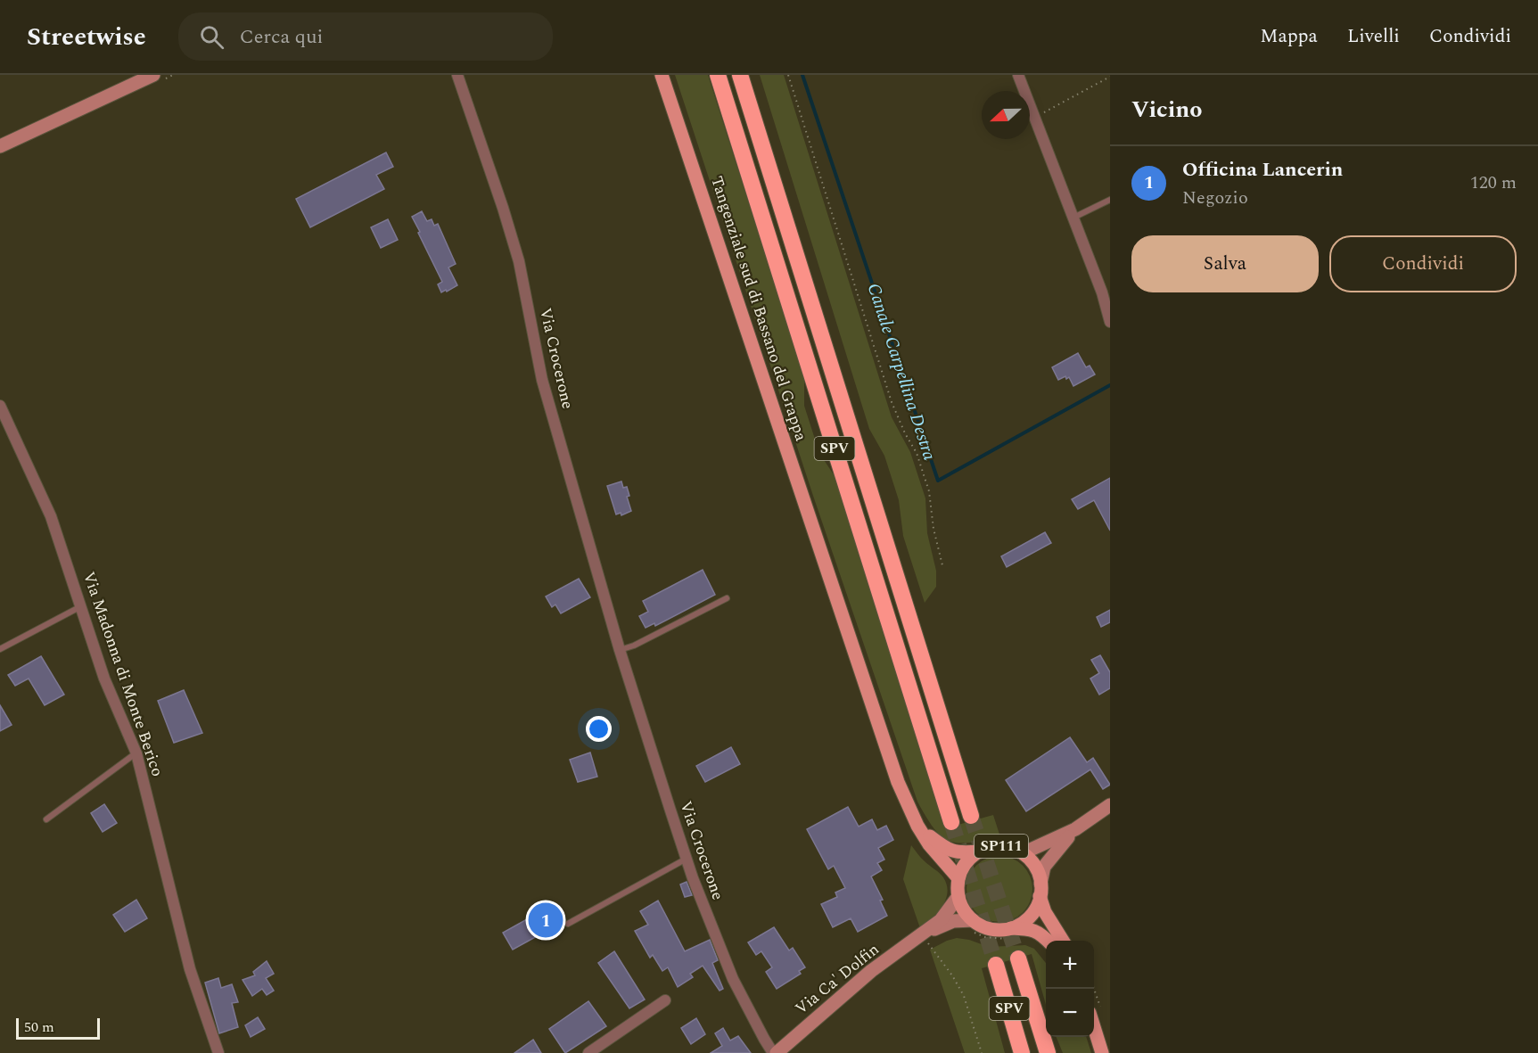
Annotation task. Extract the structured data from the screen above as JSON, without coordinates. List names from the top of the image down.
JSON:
{
  "streets": {
    "highway": ["SPV"],
    "main road": ["Tangenziale sud di Bassano del Grappa", "SP111"],
    "street": ["Via Crocerone", "Via Madonna di Monte Berico", "Via Ca' Dolfin"]
  },
  "crossings": [
    ["Tangenziale sud di Bassano del Grappa", "SP111"],
    ["Tangenziale sud di Bassano del Grappa", "Via Ca' Dolfin"],
    ["Via Crocerone", "Via Ca' Dolfin"],
    ["SP111", "Via Ca' Dolfin"]
  ],
  "water": ["Canale Carpellina Destra"],
  "scale_bar": "50 m",
  "north": "left",
  "page": {
    "header": "Streetwise",
    "search": "Cerca qui",
    "nav": ["Mappa", "Livelli", "Condividi"],
    "heading": "Vicino",
    "list": [
      {
        "mark": "1",
        "name": "Officina Lancerin",
        "note": "Negozio",
        "value": "120 m"
      }
    ],
    "buttons": ["Salva", "Condividi"],
    "pins": "1",
    "map_buttons": ["+", "−"],
    "scale": "50 m"
  }
}
